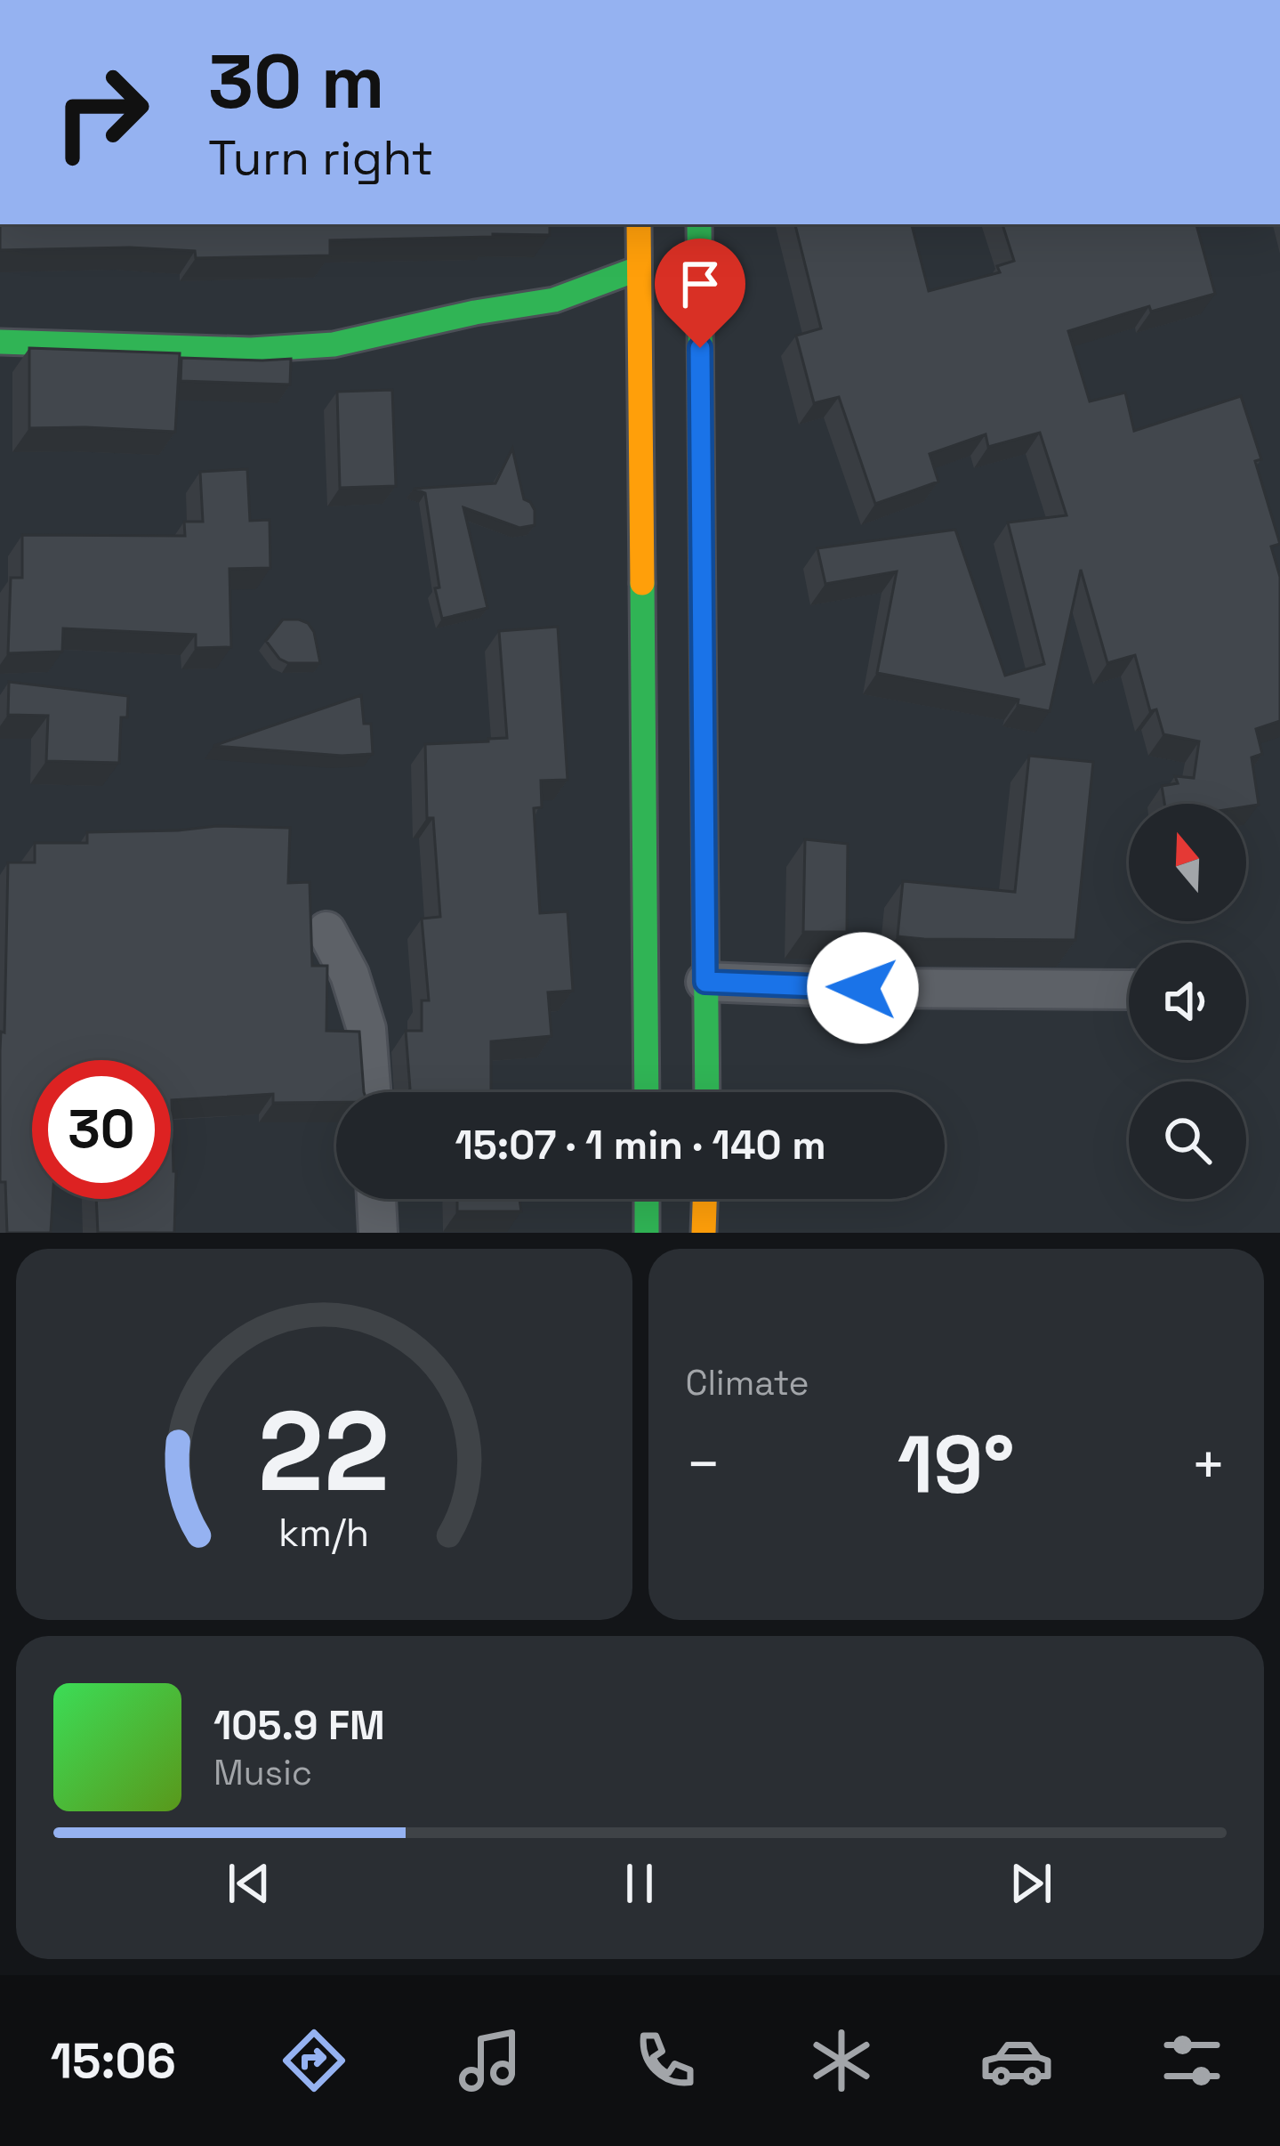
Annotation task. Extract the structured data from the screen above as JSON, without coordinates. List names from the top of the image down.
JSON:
{
  "north": "top",
  "page": {
    "turn": ["30 m", "Turn right"],
    "limit": "30",
    "trip": "15:07 · 1 min · 140 m",
    "tile": "Climate",
    "heat": ["−", "19°", "+"],
    "song": ["105.9 FM", "Music"],
    "tabs": "15:06",
    "gauge": ["22", "km/h"]
  }
}
